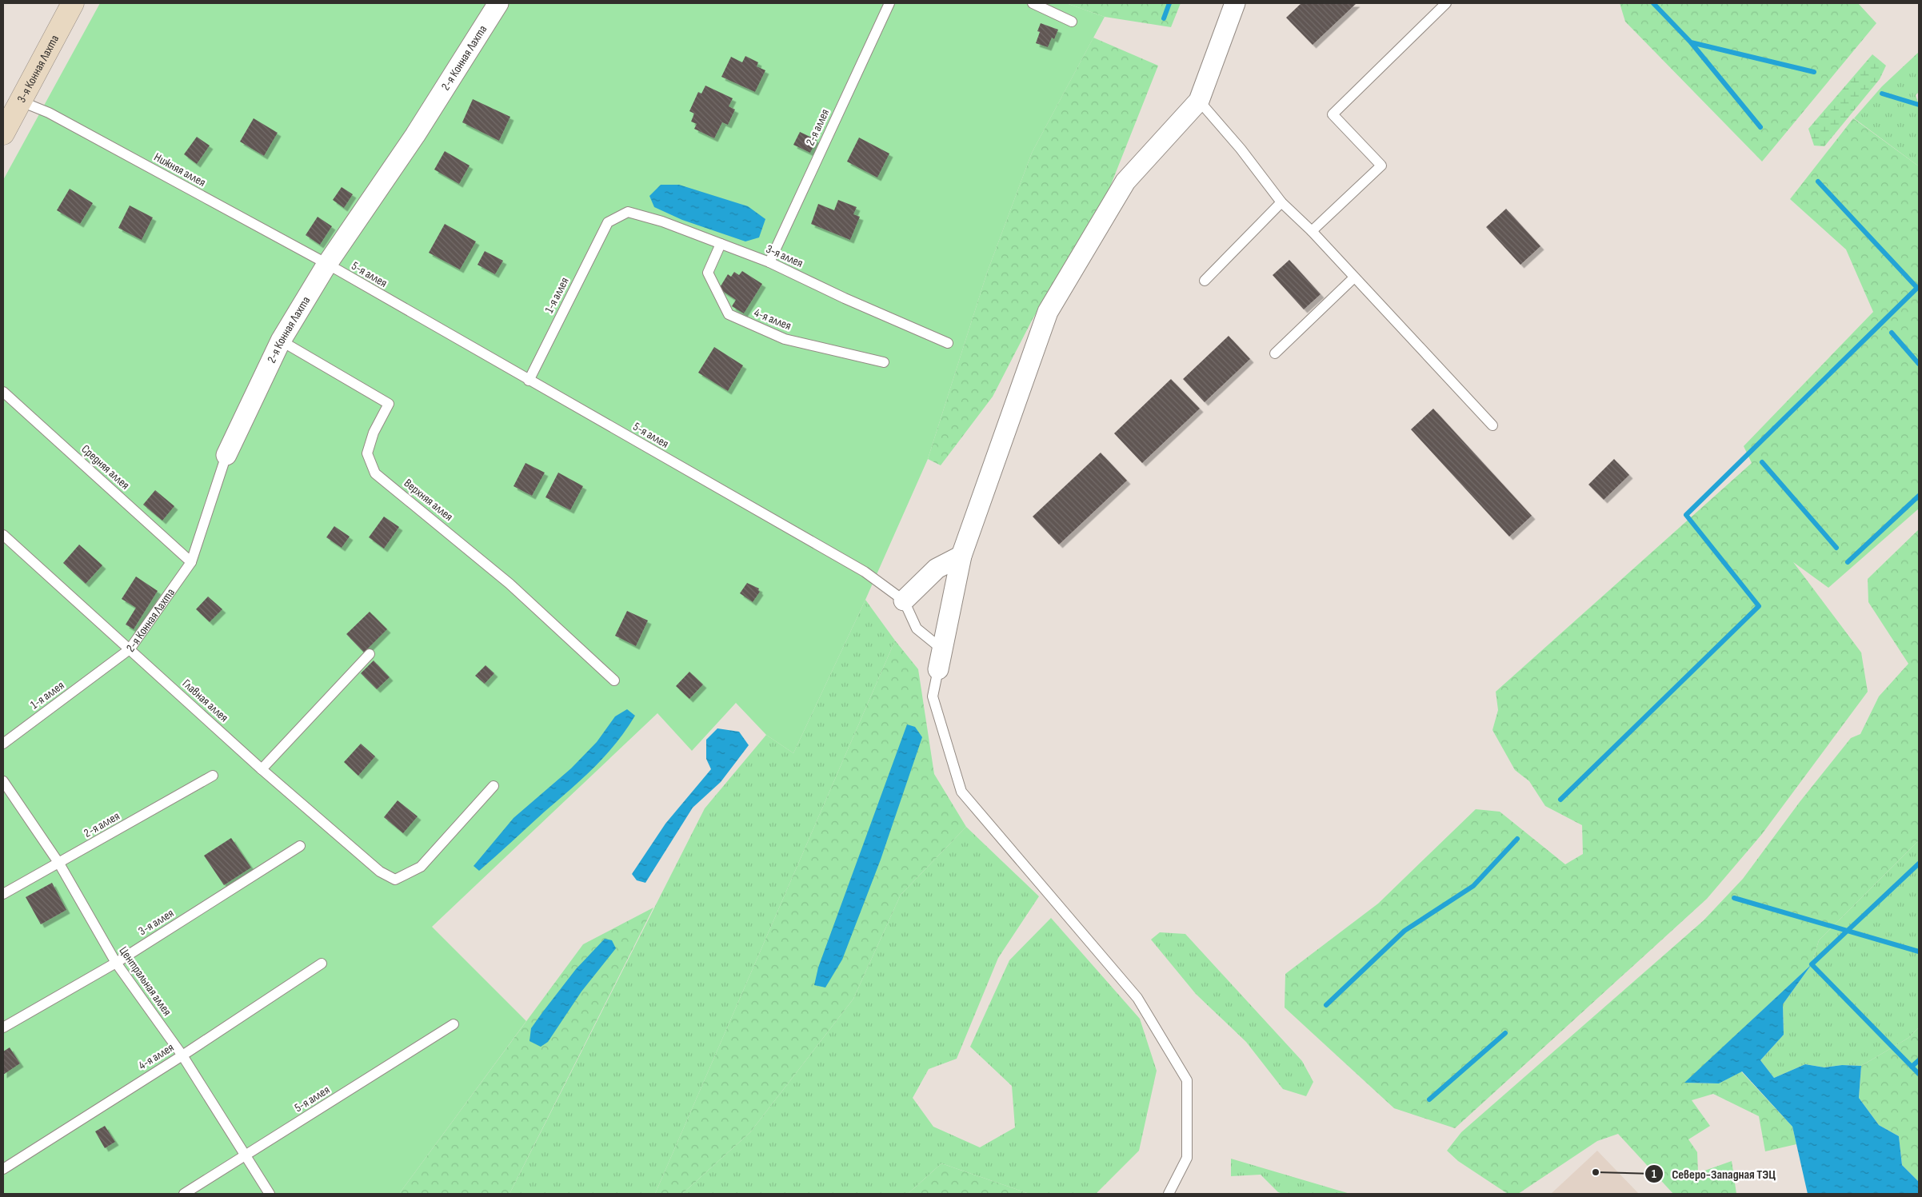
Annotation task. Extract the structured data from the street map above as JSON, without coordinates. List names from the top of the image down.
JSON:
{
  "streets": {
    "main road": ["3-я Конная Лахта"],
    "street": ["2-я Конная Лахта"],
    "lane": [
      "2-я аллея",
      "Нижняя аллея",
      "3-я аллея",
      "5-я аллея",
      "1-я аллея",
      "4-я аллея",
      "Средняя аллея",
      "Верхняя аллея",
      "Главная аллея",
      "Центральная аллея"
    ]
  },
  "crossings": [
    ["2-я Конная Лахта", "Нижняя аллея"],
    ["2-я Конная Лахта", "5-я аллея"],
    ["2-я Конная Лахта", "1-я аллея"],
    ["2-я Конная Лахта", "Средняя аллея"],
    ["2-я Конная Лахта", "Верхняя аллея"],
    ["2-я Конная Лахта", "Главная аллея"],
    ["3-я Конная Лахта", "Нижняя аллея"],
    ["2-я аллея", "3-я аллея"],
    ["2-я аллея", "Центральная аллея"],
    ["Нижняя аллея", "5-я аллея"],
    ["3-я аллея", "1-я аллея"],
    ["3-я аллея", "4-я аллея"],
    ["3-я аллея", "Центральная аллея"],
    ["5-я аллея", "1-я аллея"],
    ["5-я аллея", "Центральная аллея"],
    ["4-я аллея", "Центральная аллея"]
  ],
  "places": ["Северо-Западная ТЭЦ"]
}
